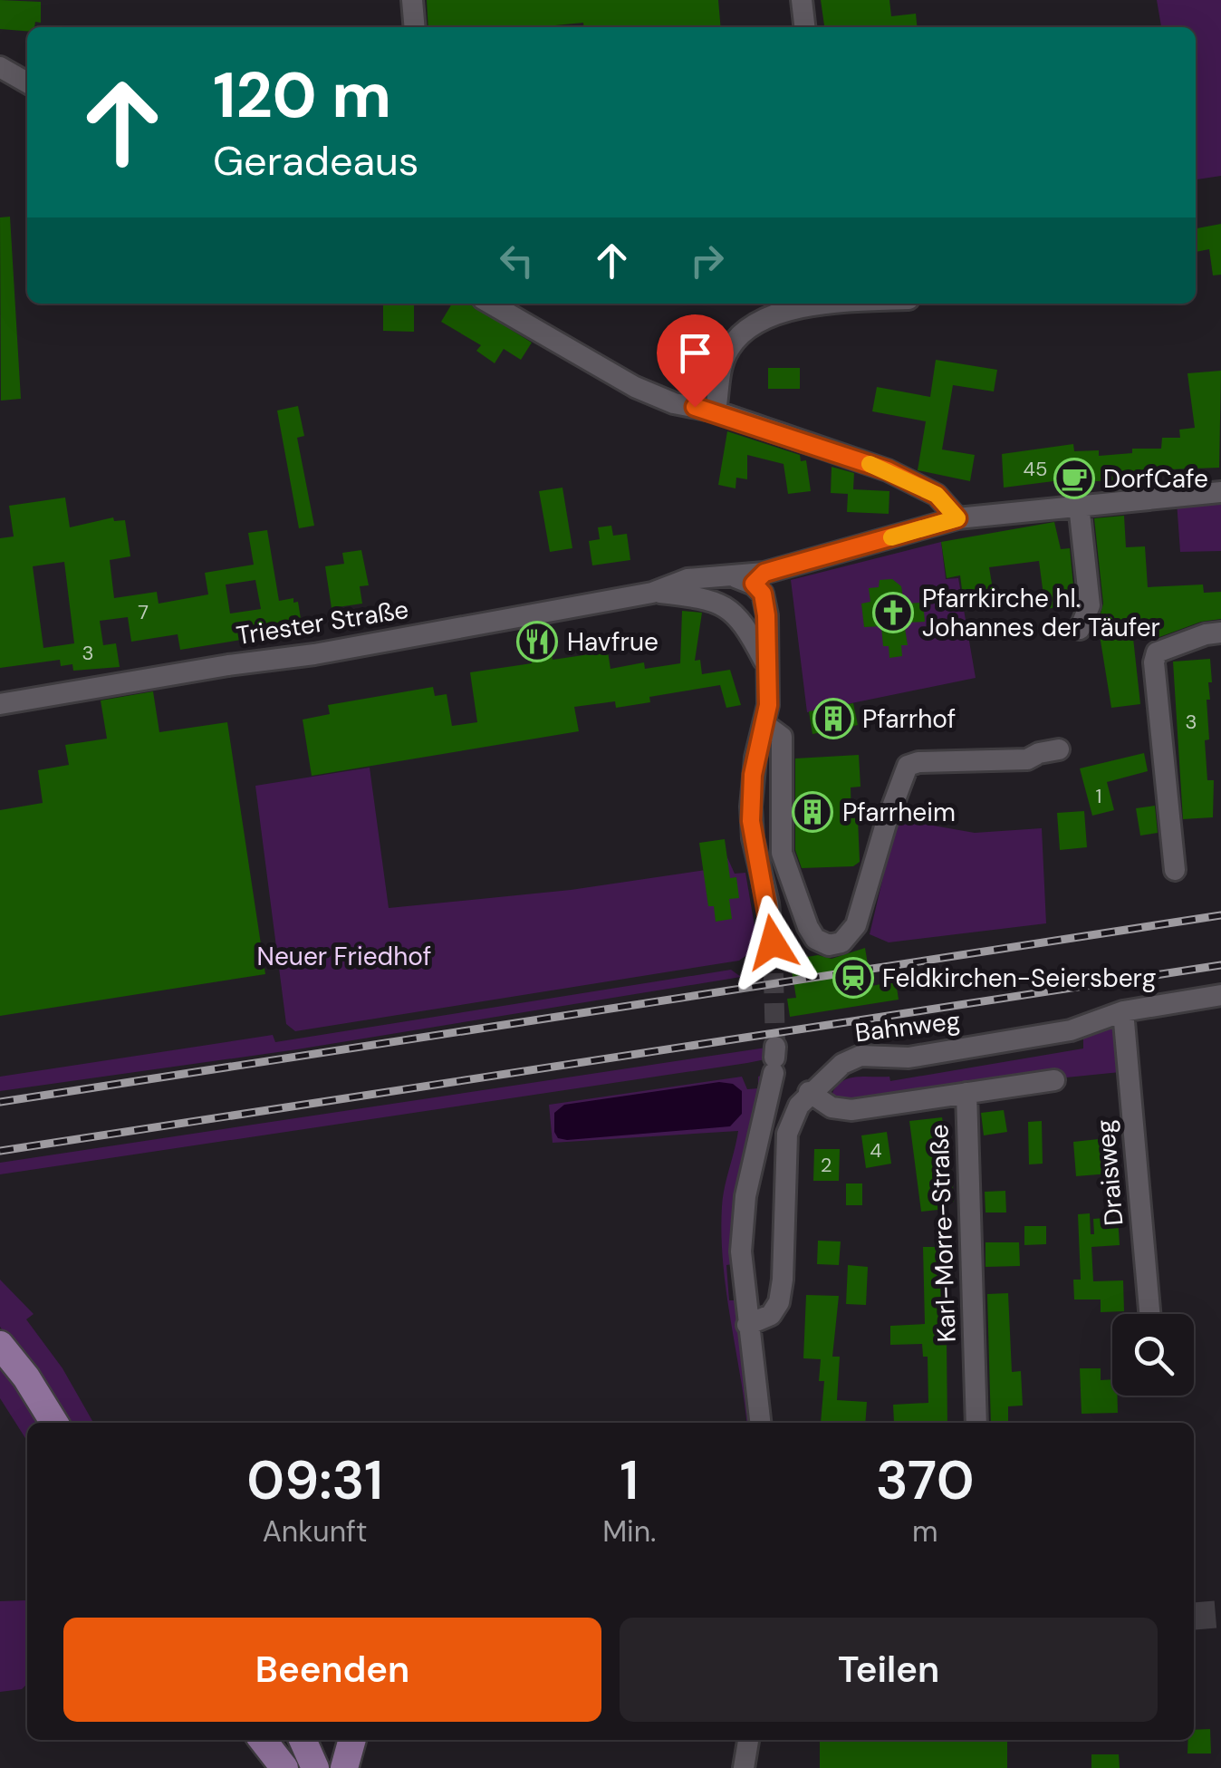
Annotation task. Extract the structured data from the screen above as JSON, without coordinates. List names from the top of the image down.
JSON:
{
  "streets": {
    "street": [
      "Triester Straße",
      "Bahnweg",
      "Draisweg",
      "Karl-Morre-Straße"
    ]
  },
  "crossings": [
    ["Bahnweg", "Draisweg"],
    ["Bahnweg", "Karl-Morre-Straße"]
  ],
  "parks": ["Neuer Friedhof"],
  "places": {
    "cafe": ["DorfCafe"],
    "church": ["Pfarrkirche hl. Johannes der Täufer"],
    "restaurant": ["Havfrue"],
    "building": ["Pfarrhof", "Pfarrheim"],
    "station": ["Feldkirchen-Seiersberg"]
  },
  "house_numbers": [
    "45",
    "7",
    "3",
    "3",
    "1",
    "4",
    "2"
  ],
  "page": {
    "turn": ["120 m", "Geradeaus"],
    "eta": [
      "09:31",
      "Ankunft",
      "1",
      "Min.",
      "370",
      "m"
    ],
    "buttons": ["Beenden", "Teilen"]
  }
}
